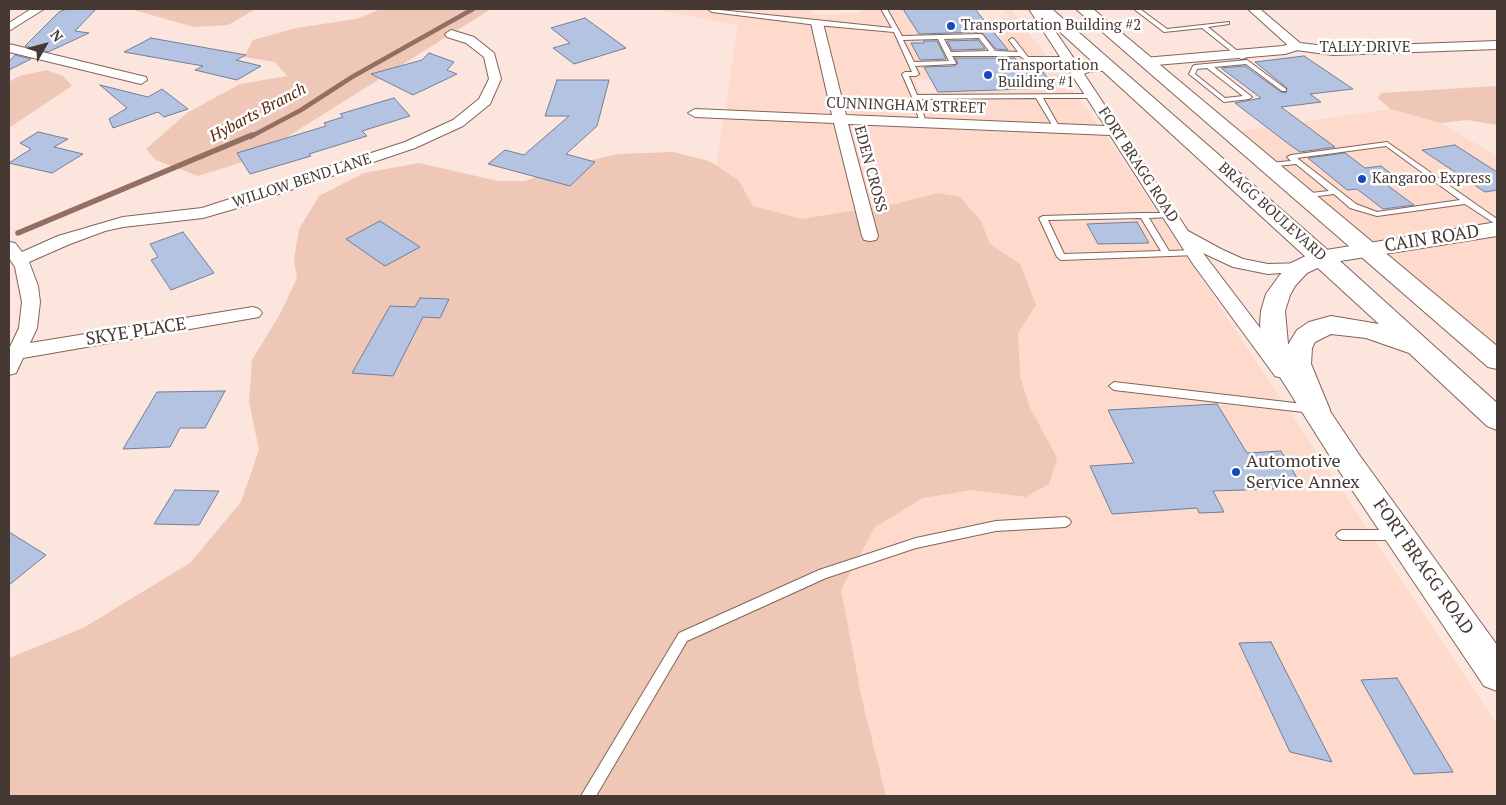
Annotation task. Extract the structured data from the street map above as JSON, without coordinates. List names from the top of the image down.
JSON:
{
  "streets": {
    "main road": ["FORT BRAGG ROAD", "BRAGG BOULEVARD", "CAIN ROAD"],
    "street": [
      "TALLY DRIVE",
      "CUNNINGHAM STREET",
      "EDEN CROSS",
      "WILLOW BEND LANE",
      "SKYE PLACE"
    ]
  },
  "crossings": [
    ["TALLY DRIVE", "BRAGG BOULEVARD"],
    ["CUNNINGHAM STREET", "FORT BRAGG ROAD"],
    ["CUNNINGHAM STREET", "EDEN CROSS"],
    ["FORT BRAGG ROAD", "BRAGG BOULEVARD"],
    ["FORT BRAGG ROAD", "CAIN ROAD"],
    ["BRAGG BOULEVARD", "CAIN ROAD"]
  ],
  "water": ["Hybarts Branch"],
  "places": [
    "Transportation Building #2",
    "Transportation Building #1",
    "Kangaroo Express",
    "Automotive Service Annex"
  ],
  "north": "top right"
}
